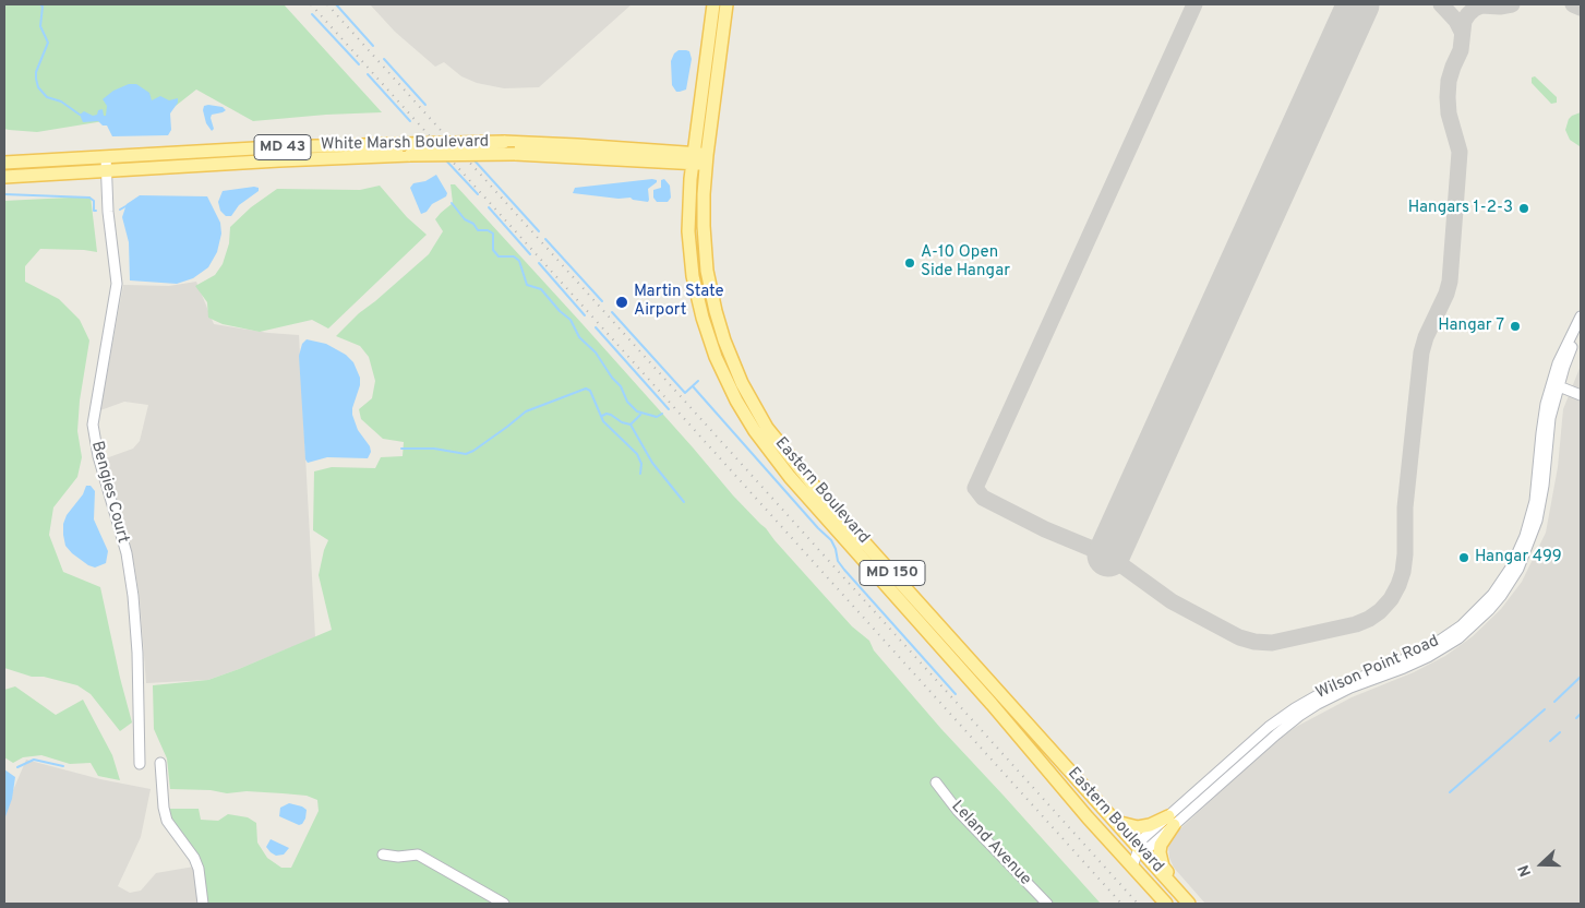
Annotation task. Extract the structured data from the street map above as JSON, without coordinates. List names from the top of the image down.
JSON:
{
  "streets": {
    "main road": [
      "White Marsh Boulevard",
      "MD 43",
      "Eastern Boulevard",
      "MD 150"
    ],
    "street": ["Bengies Court", "Wilson Point Road", "Leland Avenue"]
  },
  "crossings": [
    ["White Marsh Boulevard", "Eastern Boulevard"],
    ["White Marsh Boulevard", "Bengies Court"],
    ["Eastern Boulevard", "Wilson Point Road"]
  ],
  "places": [
    "Hangars 1-2-3",
    "A-10 Open Side Hangar",
    "Martin State Airport",
    "Hangar 7",
    "Hangar 499"
  ],
  "north": "left"
}
